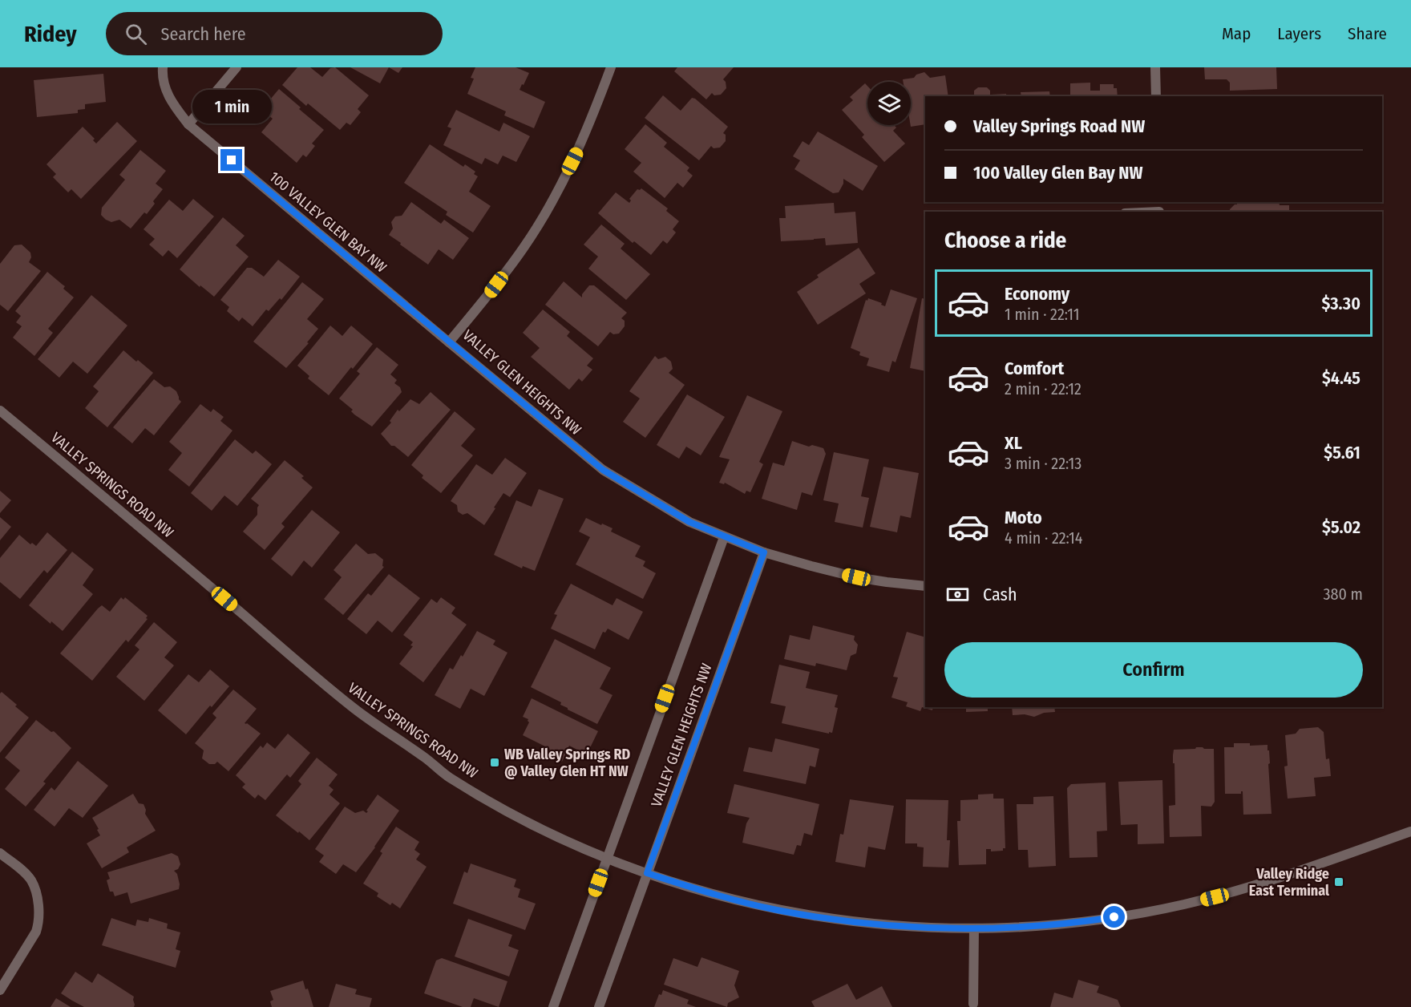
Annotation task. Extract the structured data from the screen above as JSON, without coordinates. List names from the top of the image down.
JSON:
{
  "streets": {
    "street": ["100 VALLEY GLEN BAY NW", "VALLEY GLEN HEIGHTS NW", "VALLEY SPRINGS ROAD NW"]
  },
  "crossings": [
    ["100 VALLEY GLEN BAY NW", "VALLEY GLEN HEIGHTS NW"],
    ["VALLEY GLEN HEIGHTS NW", "VALLEY SPRINGS ROAD NW"]
  ],
  "places": {
    "transit": ["WB Valley Springs RD @ Valley Glen HT NW", "Valley Ridge East Terminal"]
  },
  "page": {
    "header": "Ridey",
    "search": "Search here",
    "nav": ["Map", "Layers", "Share"],
    "bubble": "1 min",
    "banner": ["Valley Springs Road NW", "100 Valley Glen Bay NW"],
    "heading": "Choose a ride",
    "list": [
      {
        "name": "Economy",
        "note": "1 min · 22:11",
        "value": "$3.30"
      },
      {
        "name": "Comfort",
        "note": "2 min · 22:12",
        "value": "$4.45"
      },
      {
        "name": "XL",
        "note": "3 min · 22:13",
        "value": "$5.61"
      },
      {
        "name": "Moto",
        "note": "4 min · 22:14",
        "value": "$5.02"
      }
    ],
    "pay": ["Cash", "380 m"],
    "buttons": "Confirm"
  }
}
